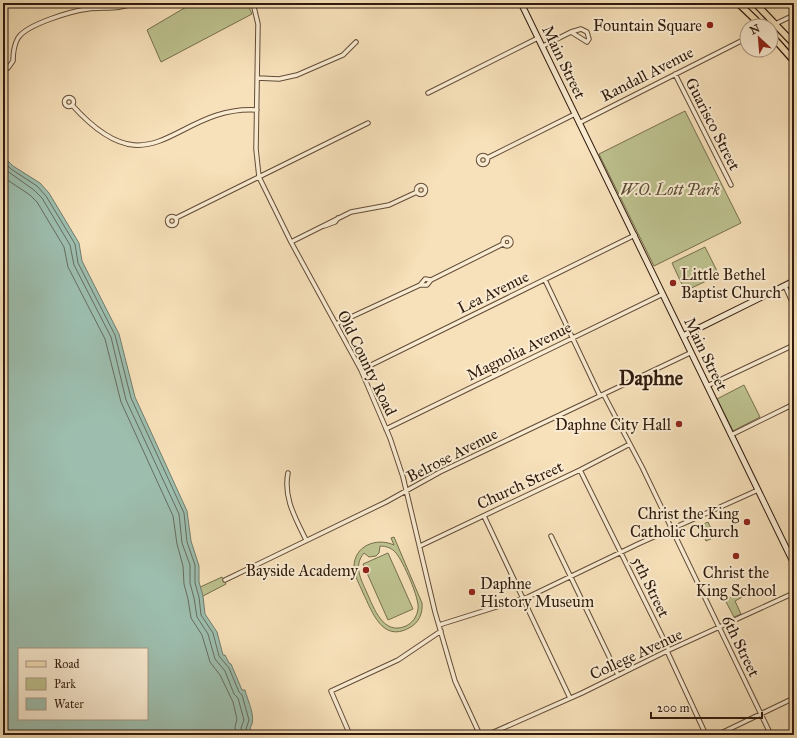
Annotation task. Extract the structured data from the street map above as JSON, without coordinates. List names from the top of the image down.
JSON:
{
  "streets": {
    "main road": ["Main Street"],
    "street": [
      "Randall Avenue",
      "Guarisco Street",
      "Lea Avenue",
      "Magnolia Avenue",
      "Old County Road",
      "Belrose Avenue",
      "Church Street",
      "5th Street",
      "6th Street",
      "College Avenue"
    ]
  },
  "crossings": [
    ["Main Street", "Randall Avenue"],
    ["Main Street", "Lea Avenue"],
    ["Main Street", "Magnolia Avenue"],
    ["Main Street", "Belrose Avenue"],
    ["Randall Avenue", "Guarisco Street"],
    ["Lea Avenue", "Old County Road"],
    ["Lea Avenue", "6th Street"],
    ["Magnolia Avenue", "Old County Road"],
    ["Magnolia Avenue", "6th Street"],
    ["Old County Road", "Belrose Avenue"],
    ["Old County Road", "Church Street"],
    ["Belrose Avenue", "6th Street"],
    ["Church Street", "5th Street"],
    ["Church Street", "6th Street"],
    ["5th Street", "College Avenue"],
    ["6th Street", "College Avenue"]
  ],
  "districts": ["Daphne"],
  "parks": ["W.O. Lott Park"],
  "places": [
    "Fountain Square",
    "Little Bethel Baptist Church",
    "Daphne City Hall",
    "Christ the King Catholic Church",
    "Christ the King School",
    "Bayside Academy",
    "Daphne History Museum"
  ],
  "legend": ["Road", "Park", "Water"],
  "scale_bar": "200 m",
  "north": "top left"
}
